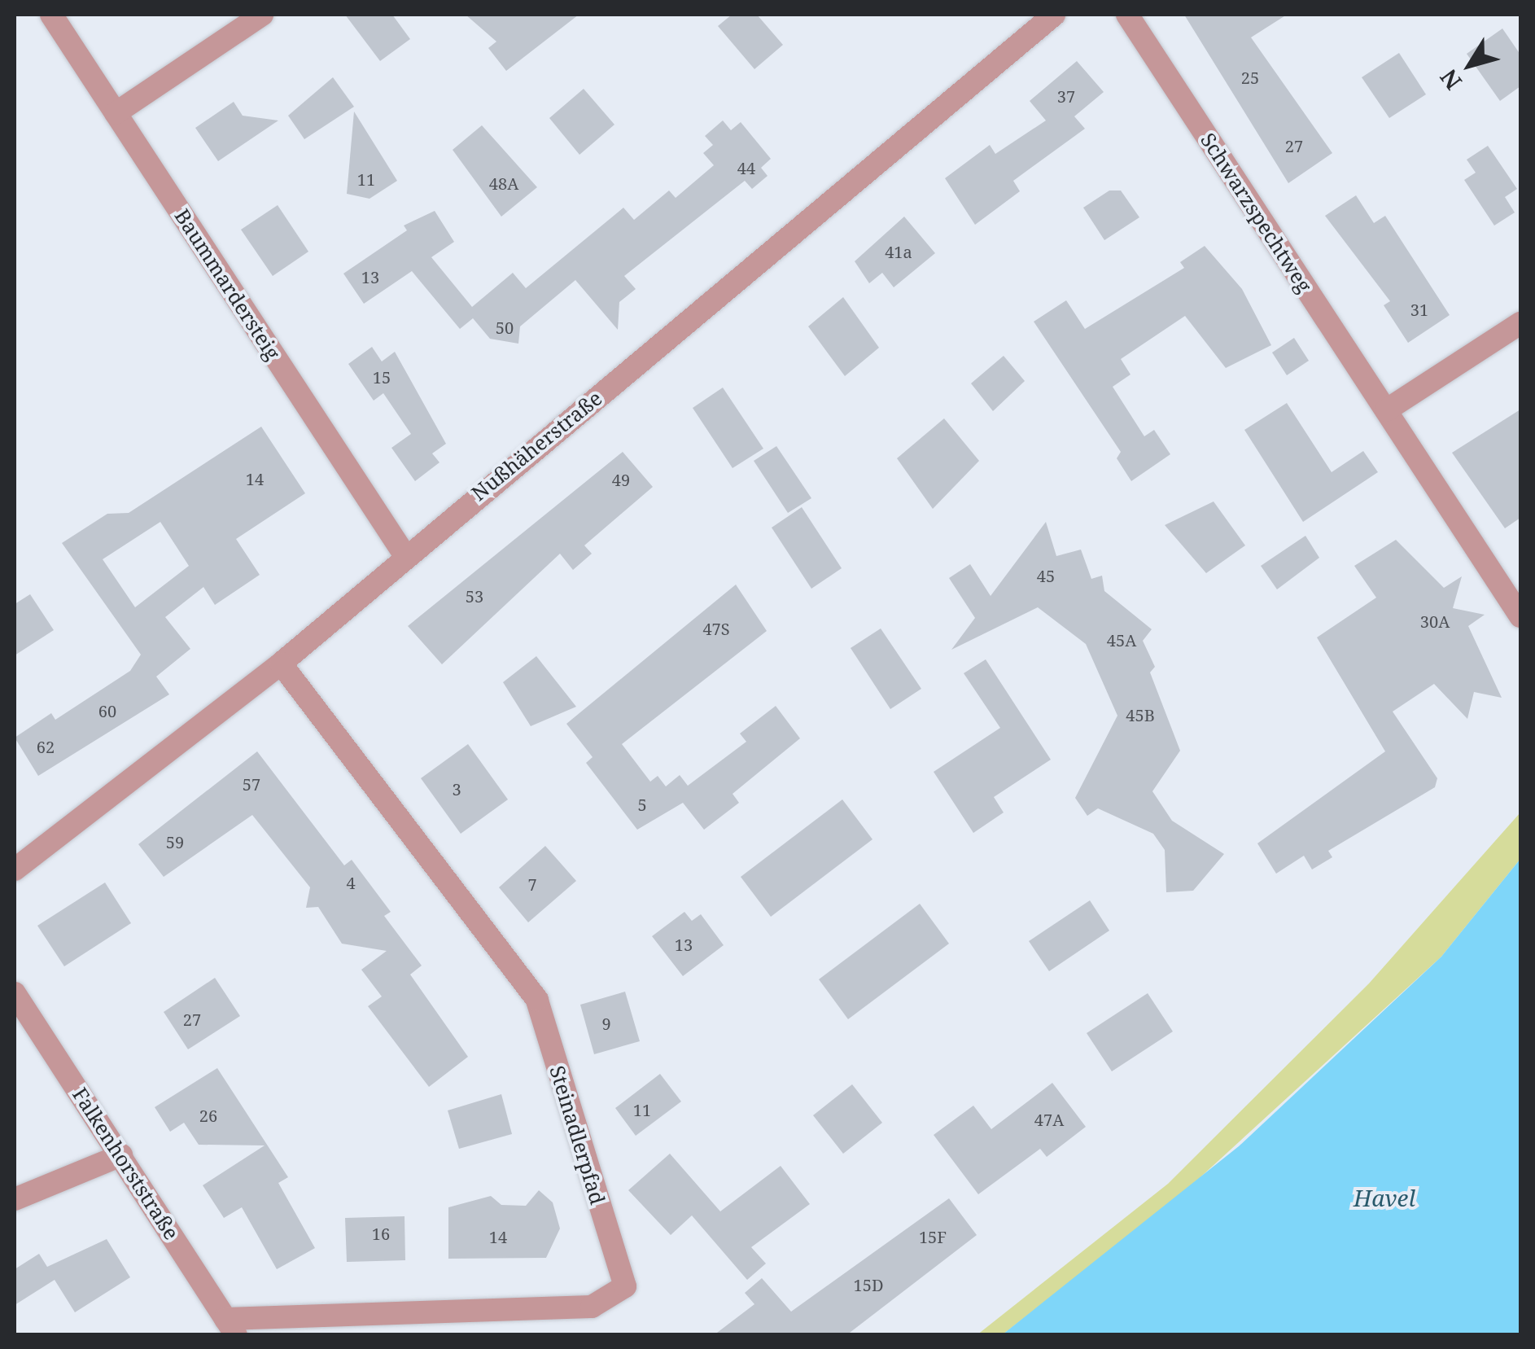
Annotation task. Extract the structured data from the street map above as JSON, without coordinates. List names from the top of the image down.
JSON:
{
  "streets": {
    "street": [
      "Schwarzspechtweg",
      "Baummardersteig",
      "Nußhäherstraße",
      "Steinadlerpfad",
      "Falkenhorststraße"
    ]
  },
  "crossings": [
    ["Baummardersteig", "Nußhäherstraße"],
    ["Nußhäherstraße", "Steinadlerpfad"],
    ["Steinadlerpfad", "Falkenhorststraße"]
  ],
  "water": ["Havel"],
  "house_numbers": [
    "25",
    "37",
    "27",
    "44",
    "11",
    "48A",
    "41a",
    "13",
    "31",
    "50",
    "15",
    "14",
    "49",
    "45",
    "53",
    "30A",
    "47S",
    "45A",
    "60",
    "45B",
    "62",
    "57",
    "3",
    "5",
    "59",
    "4",
    "7",
    "13",
    "27",
    "9",
    "11",
    "26",
    "47A",
    "16",
    "14",
    "15F",
    "15D"
  ],
  "north": "bottom left"
}
